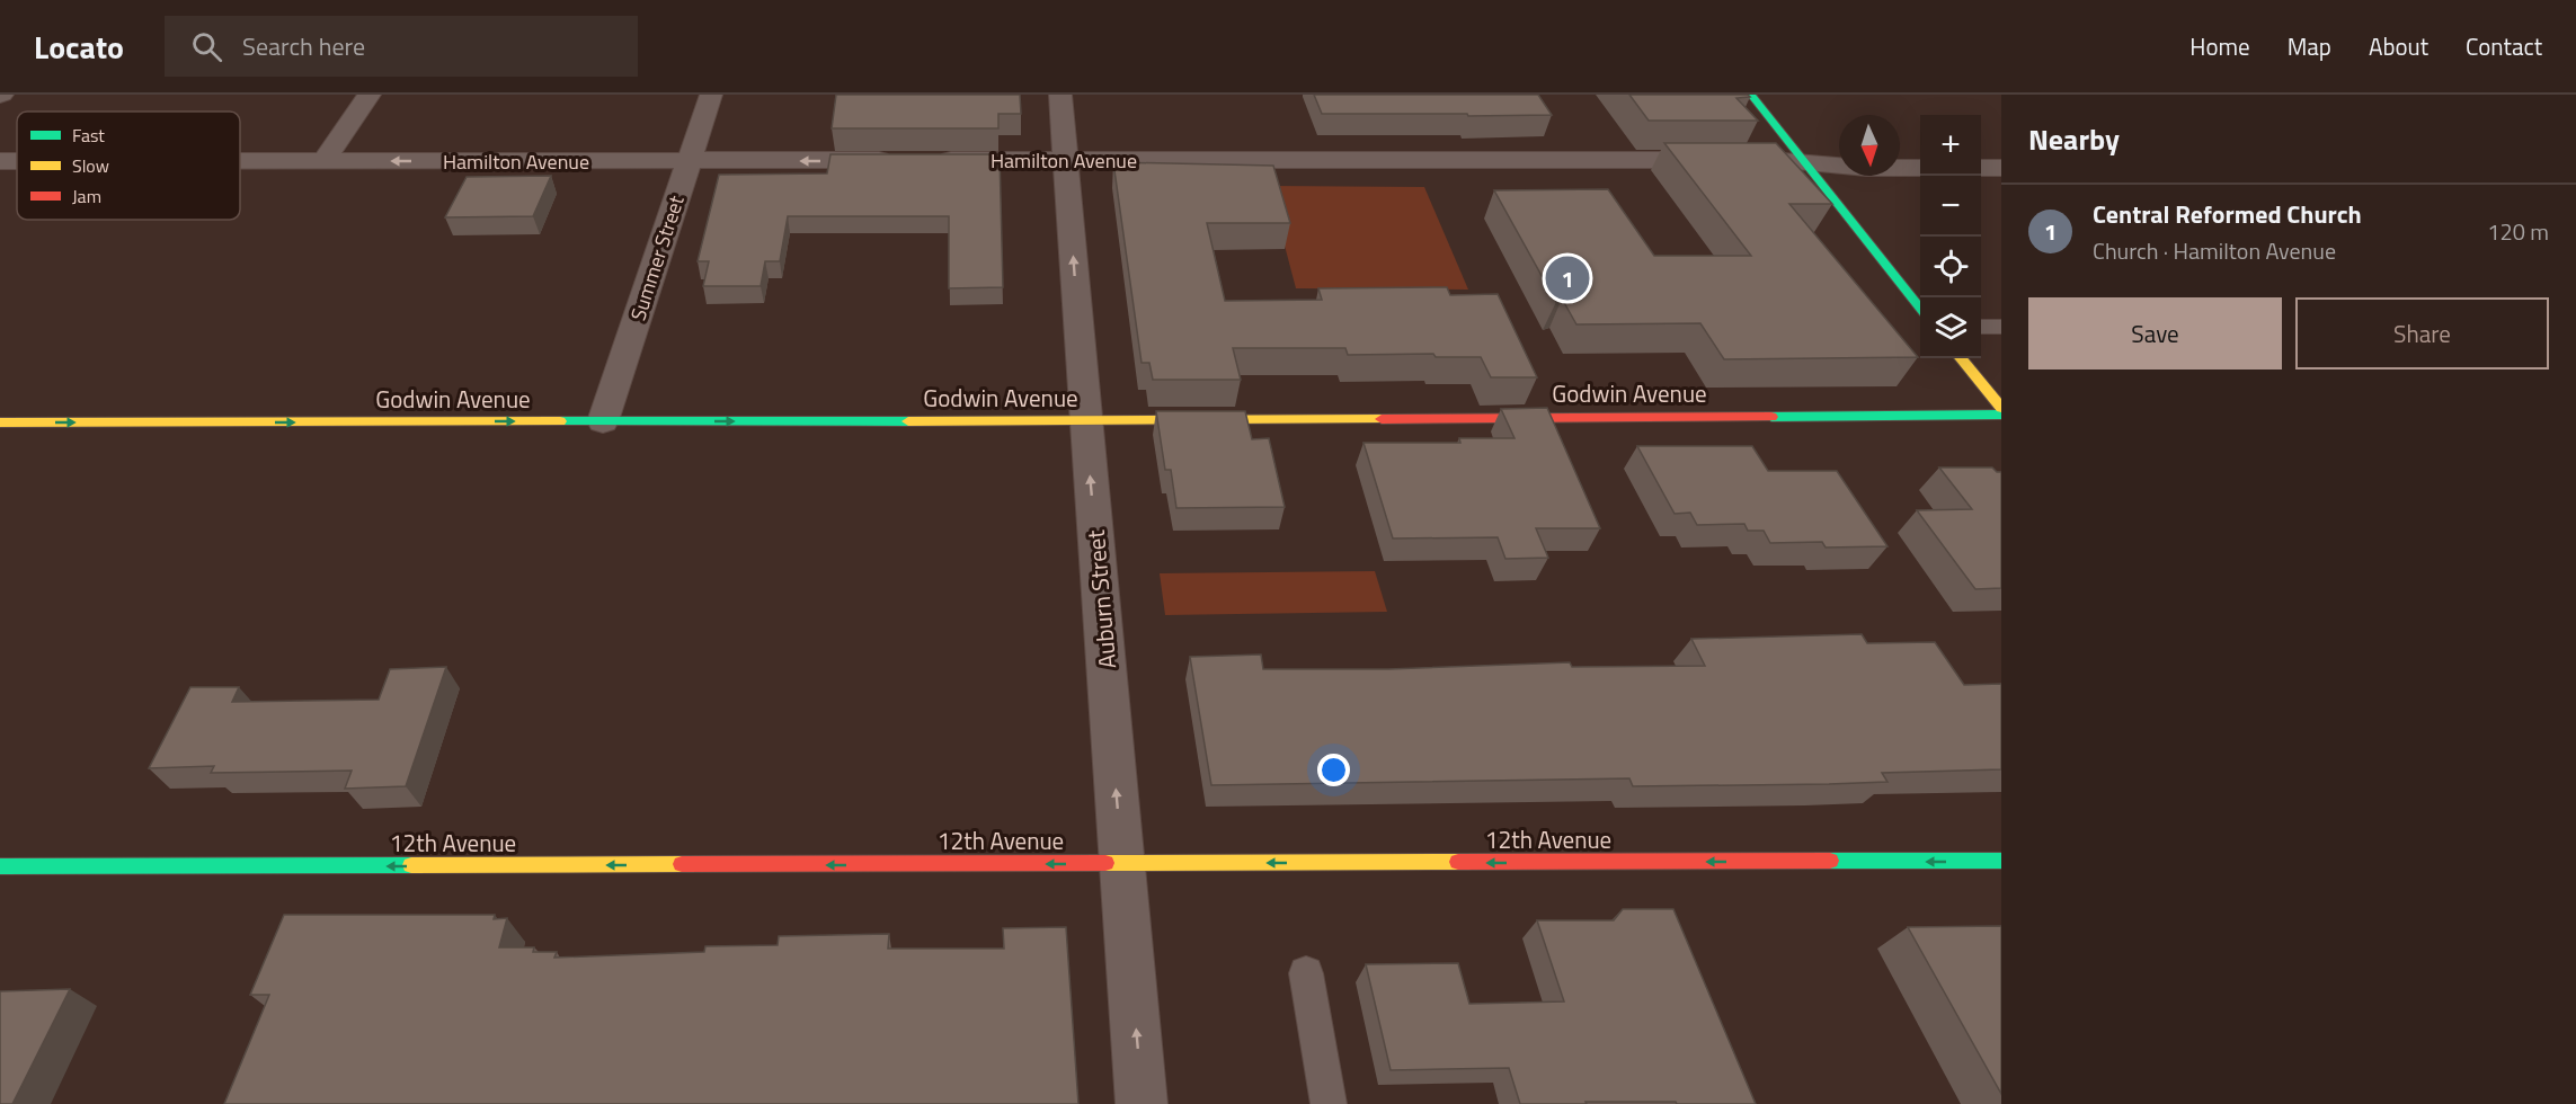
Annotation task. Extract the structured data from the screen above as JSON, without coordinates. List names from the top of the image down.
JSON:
{
  "streets": {
    "street": [
      "Hamilton Avenue",
      "Summer Street",
      "Godwin Avenue",
      "Auburn Street",
      "12th Avenue"
    ]
  },
  "crossings": [
    ["Hamilton Avenue", "Summer Street"],
    ["Hamilton Avenue", "Auburn Street"],
    ["Summer Street", "Godwin Avenue"],
    ["Godwin Avenue", "Auburn Street"],
    ["Auburn Street", "12th Avenue"]
  ],
  "one_way": ["Godwin Avenue", "Auburn Street", "12th Avenue"],
  "legend": ["Fast", "Slow", "Jam"],
  "north": "bottom",
  "page": {
    "header": "Locato",
    "search": "Search here",
    "nav": [
      "Home",
      "Map",
      "About",
      "Contact"
    ],
    "heading": "Nearby",
    "map_buttons": ["+", "−"],
    "list": [
      {
        "mark": "1",
        "name": "Central Reformed Church",
        "note": "Church · Hamilton Avenue",
        "value": "120 m"
      }
    ],
    "pins": "1",
    "buttons": ["Save", "Share"]
  }
}
